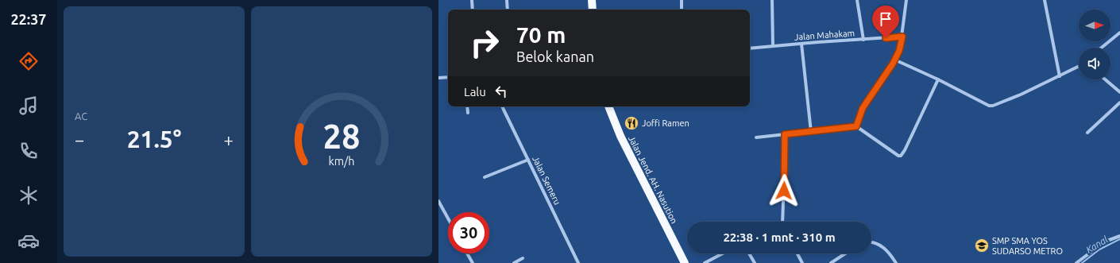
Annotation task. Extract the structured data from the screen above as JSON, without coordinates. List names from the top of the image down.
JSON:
{
  "streets": {
    "highway": ["Jalan Jend. AH. Nasution"],
    "street": ["Jalan Mahakam", "Jalan Semeru"]
  },
  "water": ["Kanal"],
  "places": {
    "restaurant": ["Joffi Ramen"],
    "school or university": ["SMP SMA YOS SUDARSO METRO"]
  },
  "north": "right",
  "page": {
    "tabs": "22:37",
    "tile": "AC",
    "turn": ["70 m", "Belok kanan"],
    "then": "Lalu",
    "heat": ["−", "21.5°", "+"],
    "limit": "30",
    "trip": "22:38 · 1 mnt · 310 m",
    "gauge": ["28", "km/h"]
  }
}
